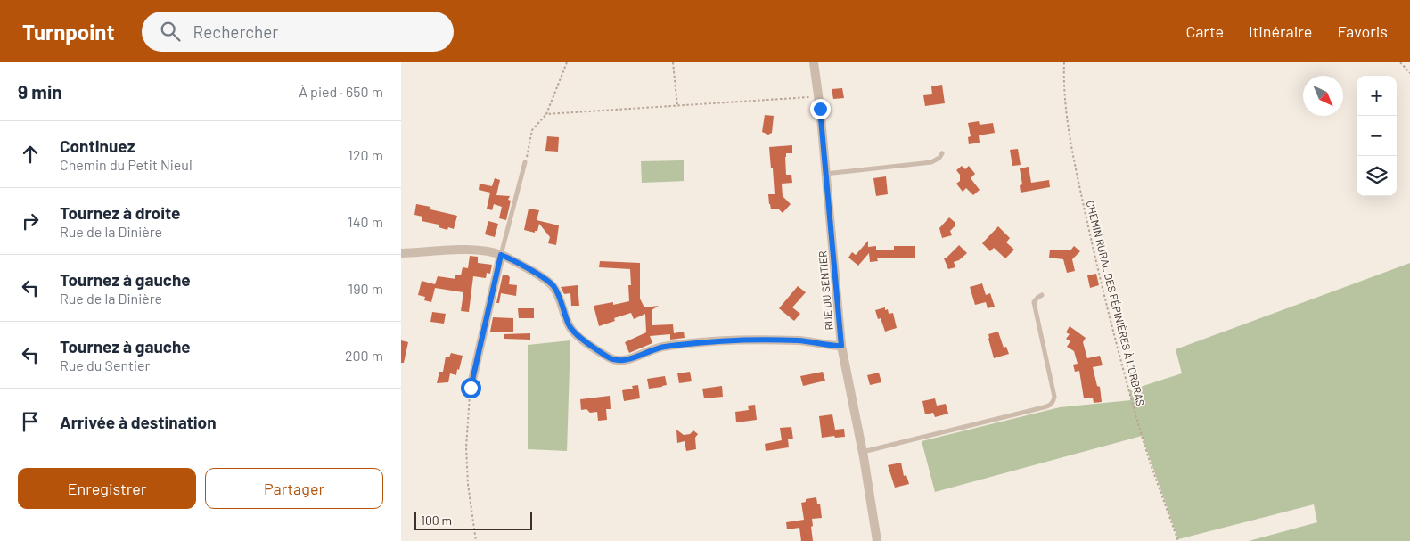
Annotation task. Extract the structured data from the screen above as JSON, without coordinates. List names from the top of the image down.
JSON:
{
  "streets": {
    "street": ["RUE DU SENTIER"],
    "path": ["CHEMIN RURAL DES PÉPINIÈRES À L’ORBRAS"]
  },
  "scale_bar": "100 m",
  "north": "bottom right",
  "page": {
    "header": "Turnpoint",
    "search": "Rechercher",
    "nav": ["Carte", "Itinéraire", "Favoris"],
    "heading": ["9 min", "À pied · 650 m"],
    "map_buttons": ["+", "−"],
    "list": [
      ["Continuez", "Chemin du Petit Nieul", "120 m"],
      ["Tournez à droite", "Rue de la Dinière", "140 m"],
      ["Tournez à gauche", "Rue de la Dinière", "190 m"],
      ["Tournez à gauche", "Rue du Sentier", "200 m"],
      "Arrivée à destination"
    ],
    "buttons": ["Enregistrer", "Partager"],
    "scale": "100 m"
  }
}
